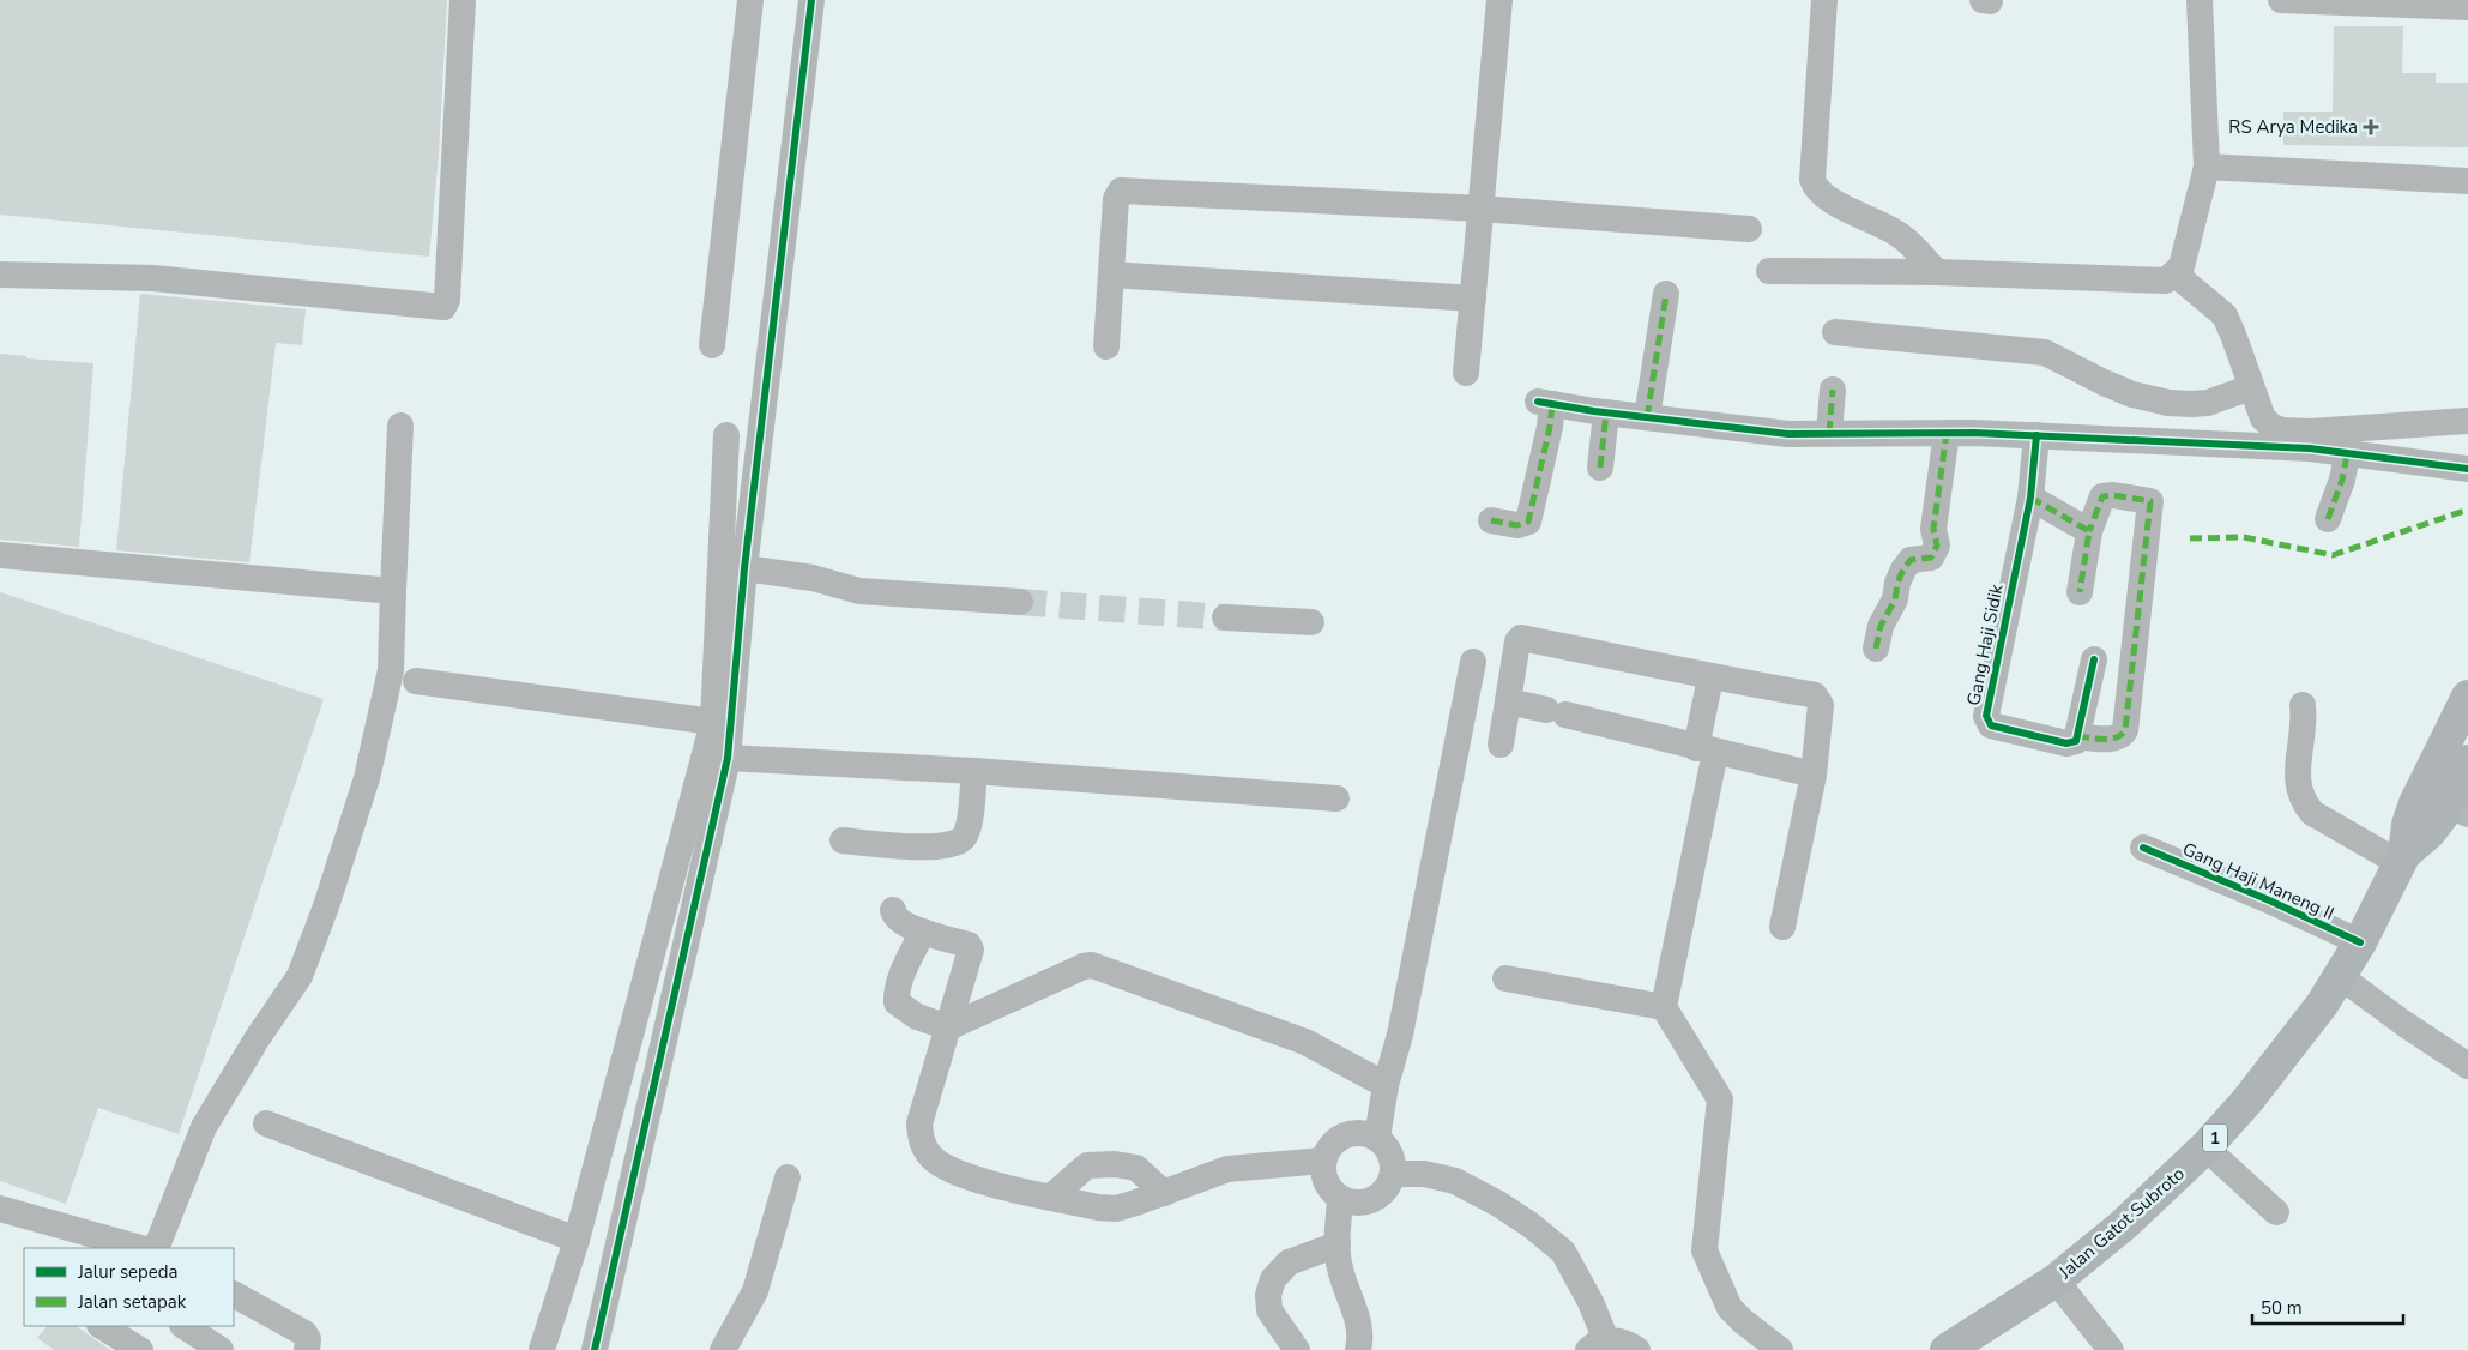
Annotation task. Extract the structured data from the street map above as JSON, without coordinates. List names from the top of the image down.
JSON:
{
  "streets": {
    "highway": ["1", "Jalan Gatot Subroto"],
    "street": ["Gang Haji Sidik", "Gang Haji Maneng II"]
  },
  "crossings": [
    ["Gang Haji Maneng II", "Jalan Gatot Subroto"]
  ],
  "places": {
    "health": ["RS Arya Medika"]
  },
  "legend": ["Jalur sepeda", "Jalan setapak"],
  "scale_bar": "50 m"
}
